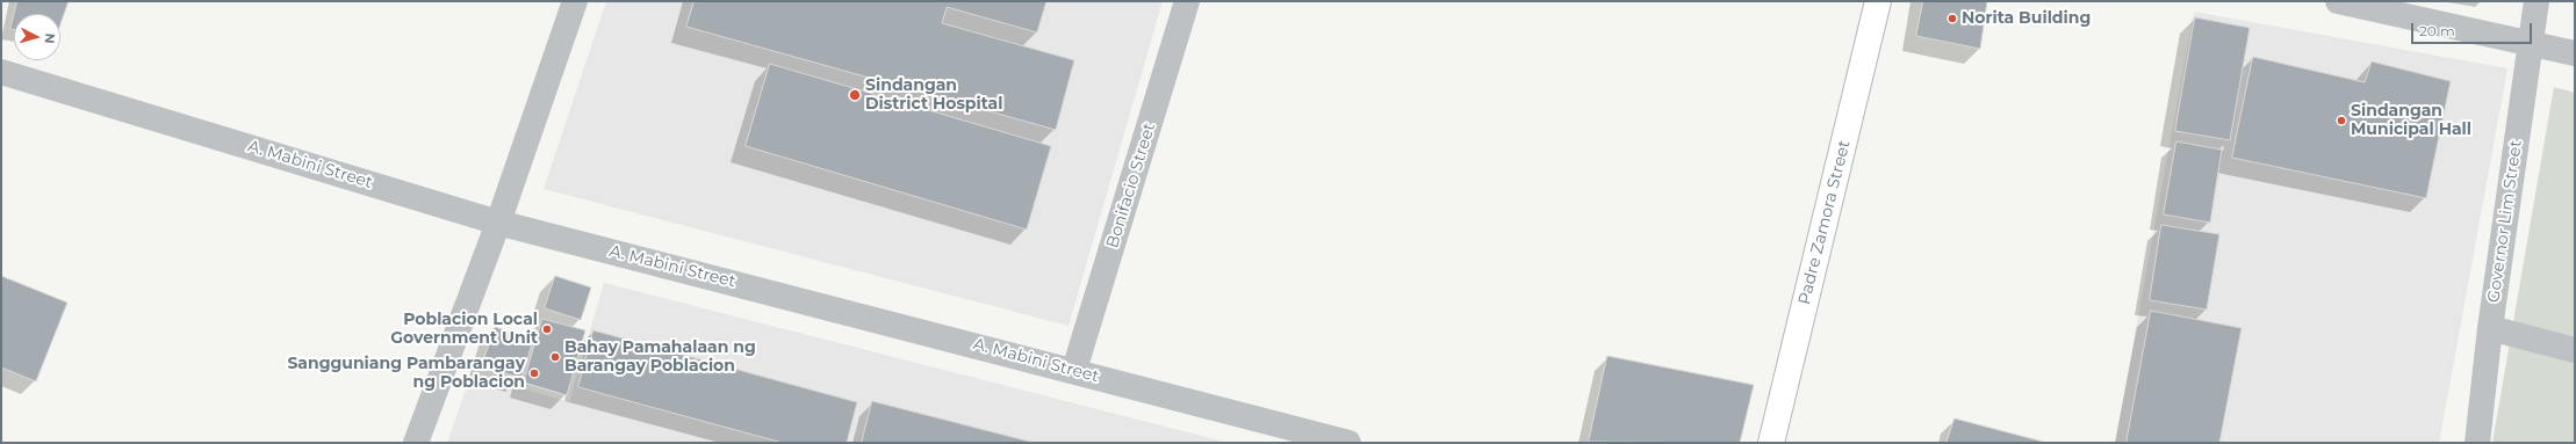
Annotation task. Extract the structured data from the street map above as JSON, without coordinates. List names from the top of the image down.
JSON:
{
  "streets": {
    "street": [
      "A. Mabini Street",
      "Bonifacio Street",
      "Governor Lim Street",
      "Padre Zamora Street"
    ]
  },
  "crossings": [
    ["A. Mabini Street", "Bonifacio Street"]
  ],
  "places": [
    "Norita Building",
    "Sindangan District Hospital",
    "Sindangan Municipal Hall",
    "Poblacion Local Government Unit",
    "Bahay Pamahalaan ng Barangay Poblacion",
    "Sangguniang Pambarangay ng Poblacion"
  ],
  "scale_bar": "20 m",
  "north": "right"
}
